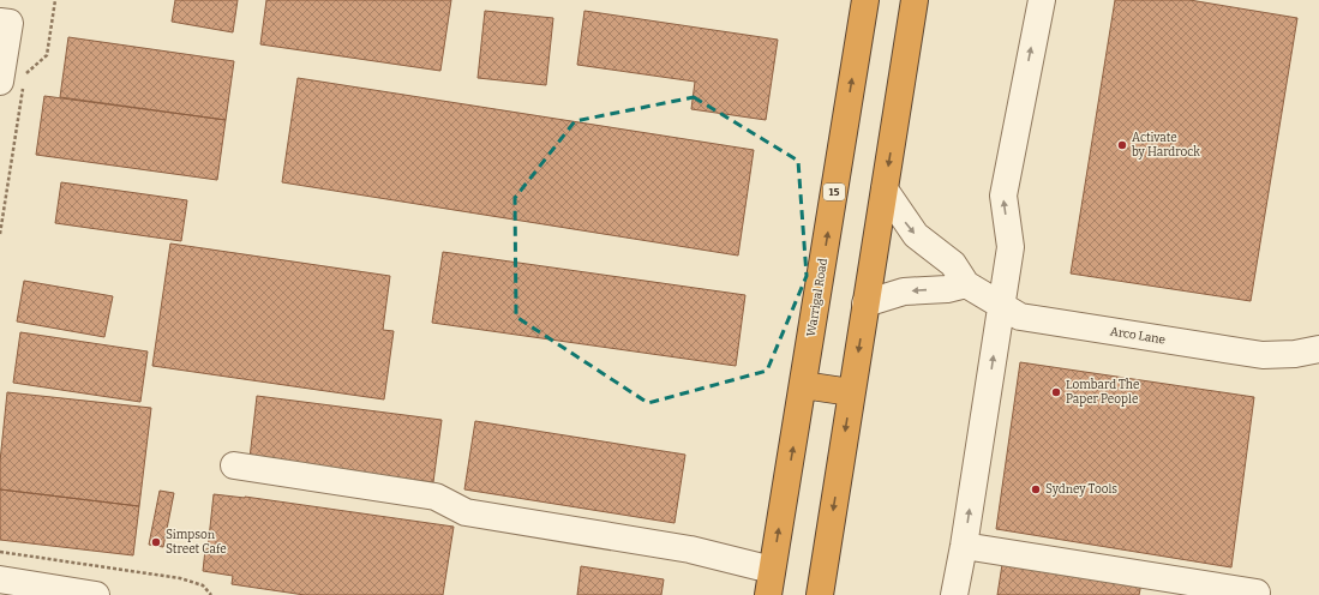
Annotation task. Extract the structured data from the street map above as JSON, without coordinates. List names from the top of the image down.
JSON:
{
  "streets": {
    "highway": ["15", "Warrigal Road"],
    "street": ["Arco Lane"]
  },
  "places": [
    "Activate by Hardrock",
    "Lombard The Paper People",
    "Sydney Tools",
    "Simpson Street Cafe"
  ]
}
